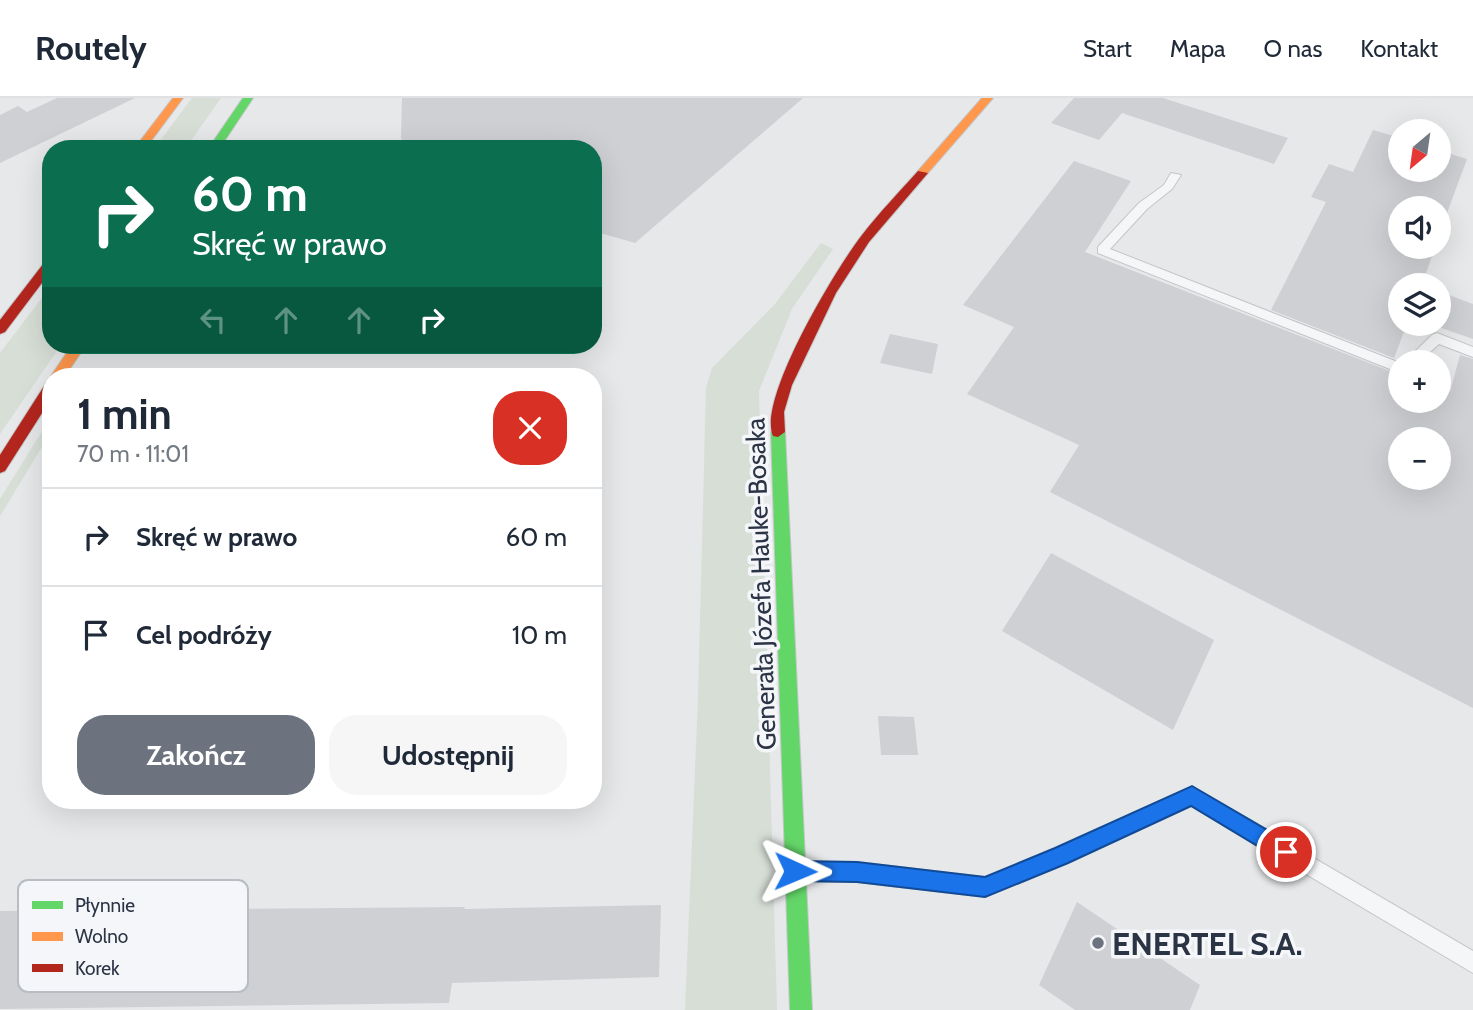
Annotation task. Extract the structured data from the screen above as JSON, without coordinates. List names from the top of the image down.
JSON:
{
  "streets": {
    "street": ["Generała Józefa Hauke-Bosaka"]
  },
  "places": ["ENERTEL S.A."],
  "legend": ["Płynnie", "Wolno", "Korek"],
  "north": "bottom left",
  "page": {
    "header": "Routely",
    "nav": [
      "Start",
      "Mapa",
      "O nas",
      "Kontakt"
    ],
    "map_buttons": ["+", "−"],
    "turn": ["60 m", "Skręć w prawo"],
    "heading": ["1 min", "70 m · 11:01"],
    "list": [
      {
        "name": "Skręć w prawo",
        "value": "60 m"
      },
      {
        "name": "Cel podróży",
        "value": "10 m"
      }
    ],
    "buttons": ["Zakończ", "Udostępnij"]
  }
}
